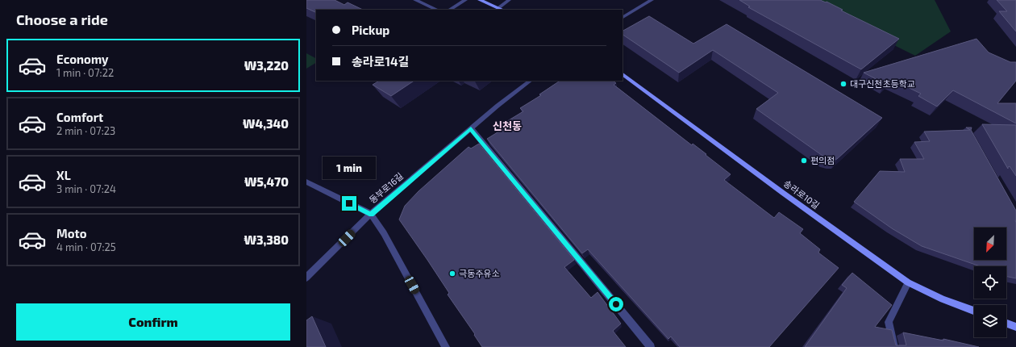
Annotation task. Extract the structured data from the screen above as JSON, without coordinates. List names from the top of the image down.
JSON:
{
  "streets": {
    "street": ["동부로16길", "송라로10길"]
  },
  "districts": ["신천동"],
  "places": ["대구신천초등학교", "편의점", "극동주유소"],
  "north": "bottom left",
  "page": {
    "heading": "Choose a ride",
    "banner": ["Pickup", "송라로14길"],
    "list": [
      {
        "name": "Economy",
        "note": "1 min · 07:22",
        "value": "₩3,220"
      },
      {
        "name": "Comfort",
        "note": "2 min · 07:23",
        "value": "₩4,340"
      },
      {
        "name": "XL",
        "note": "3 min · 07:24",
        "value": "₩5,470"
      },
      {
        "name": "Moto",
        "note": "4 min · 07:25",
        "value": "₩3,380"
      }
    ],
    "bubble": "1 min",
    "buttons": "Confirm"
  }
}
